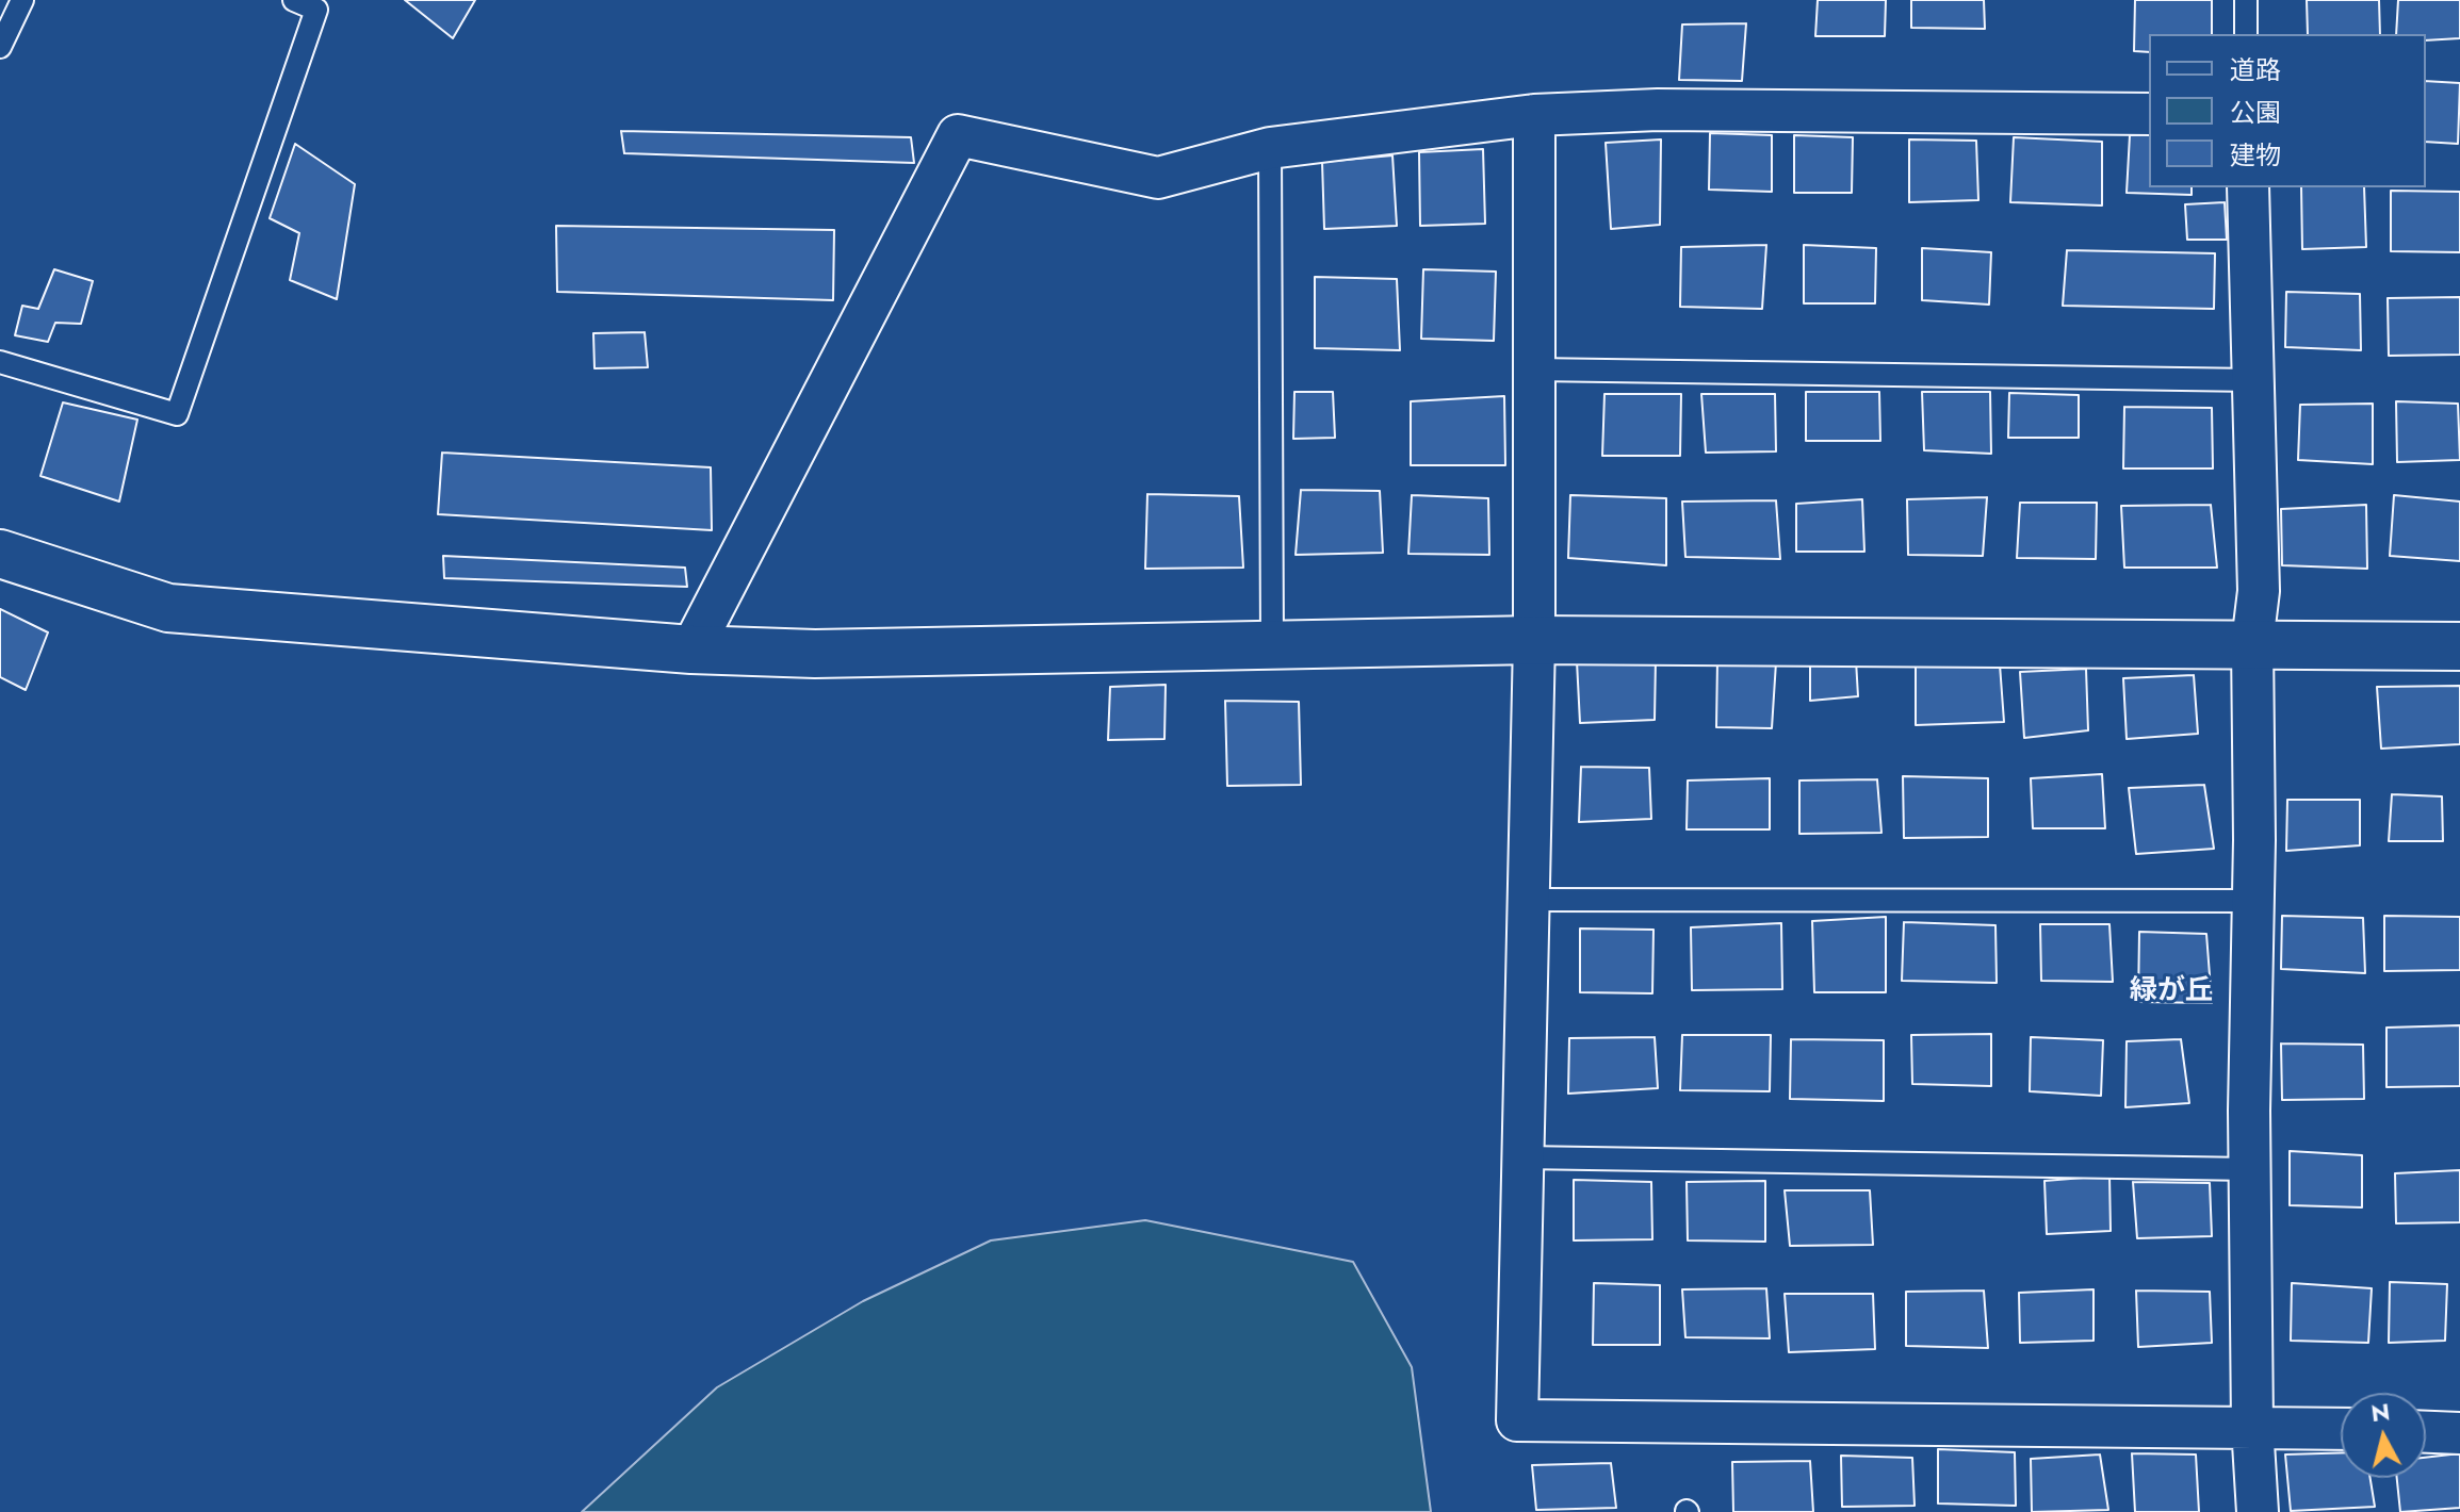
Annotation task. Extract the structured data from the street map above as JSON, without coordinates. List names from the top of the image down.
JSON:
{
  "districts": ["緑が丘"],
  "legend": ["道路", "公園", "建物"],
  "north": "top"
}
